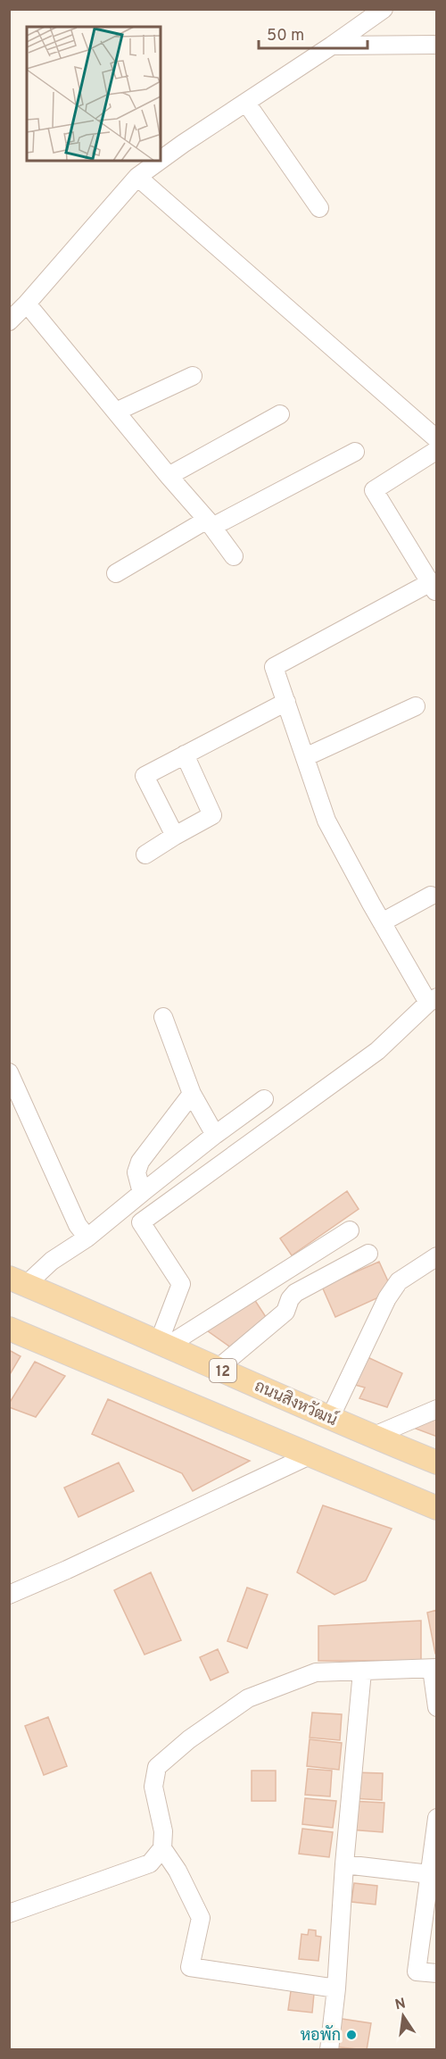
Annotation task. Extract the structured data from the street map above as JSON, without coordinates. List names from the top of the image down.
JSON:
{
  "streets": {
    "main road": ["12", "ถนนสิงหวัฒน์"]
  },
  "places": ["หอพัก"],
  "scale_bar": "50 m",
  "north": "top"
}
